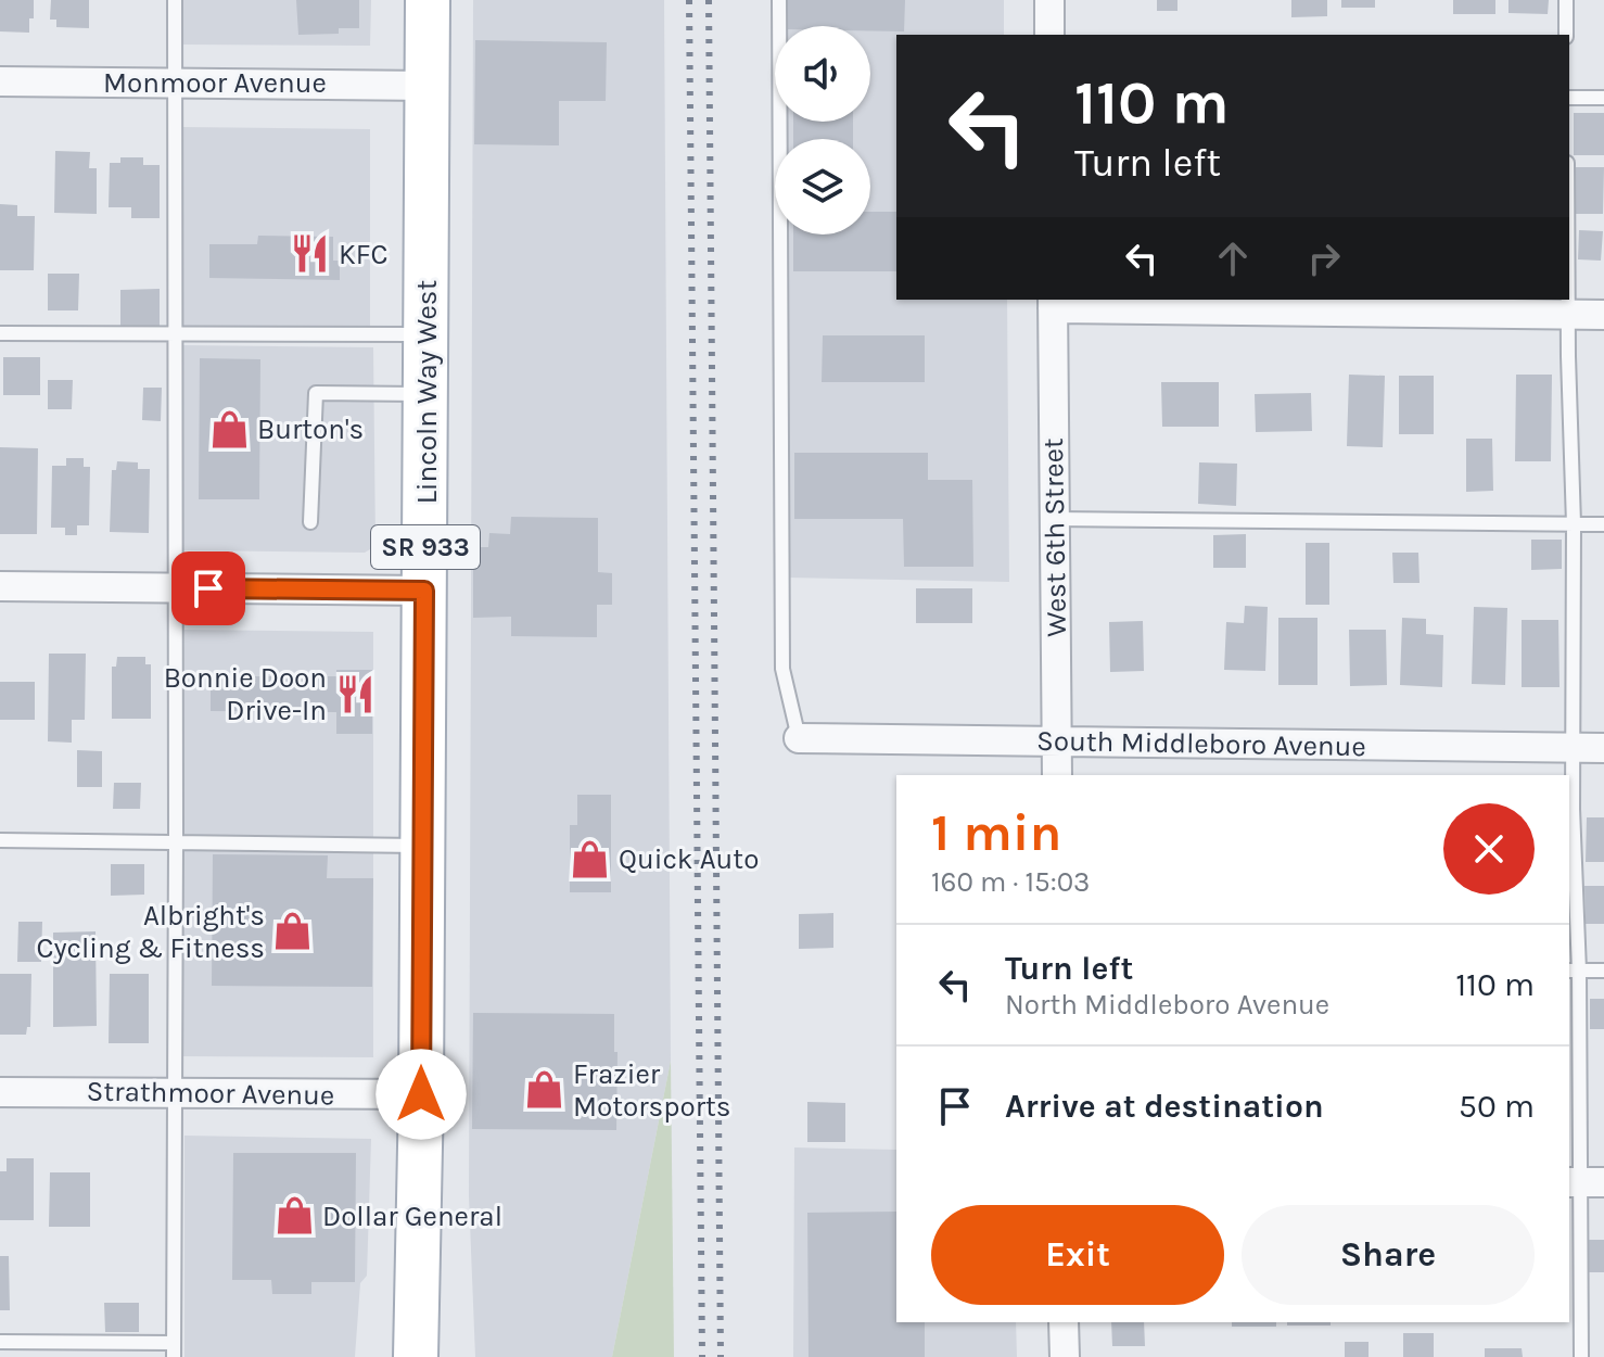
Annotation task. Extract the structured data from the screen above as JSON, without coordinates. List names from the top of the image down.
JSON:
{
  "streets": {
    "main road": ["Lincoln Way West", "SR 933"],
    "street": [
      "Monmoor Avenue",
      "West 6th Street",
      "South Middleboro Avenue",
      "Strathmoor Avenue"
    ]
  },
  "crossings": [
    ["Monmoor Avenue", "Lincoln Way West"],
    ["Lincoln Way West", "Strathmoor Avenue"],
    ["West 6th Street", "South Middleboro Avenue"]
  ],
  "places": {
    "restaurant": ["KFC", "Bonnie Doon Drive-In"],
    "shop": [
      "Burton's",
      "Quick Auto",
      "Albright's Cycling & Fitness",
      "Frazier Motorsports",
      "Dollar General"
    ]
  },
  "page": {
    "turn": ["110 m", "Turn left"],
    "heading": ["1 min", "160 m · 15:03"],
    "list": [
      {
        "name": "Turn left",
        "note": "North Middleboro Avenue",
        "value": "110 m"
      },
      {
        "name": "Arrive at destination",
        "value": "50 m"
      }
    ],
    "buttons": ["Exit", "Share"]
  }
}
